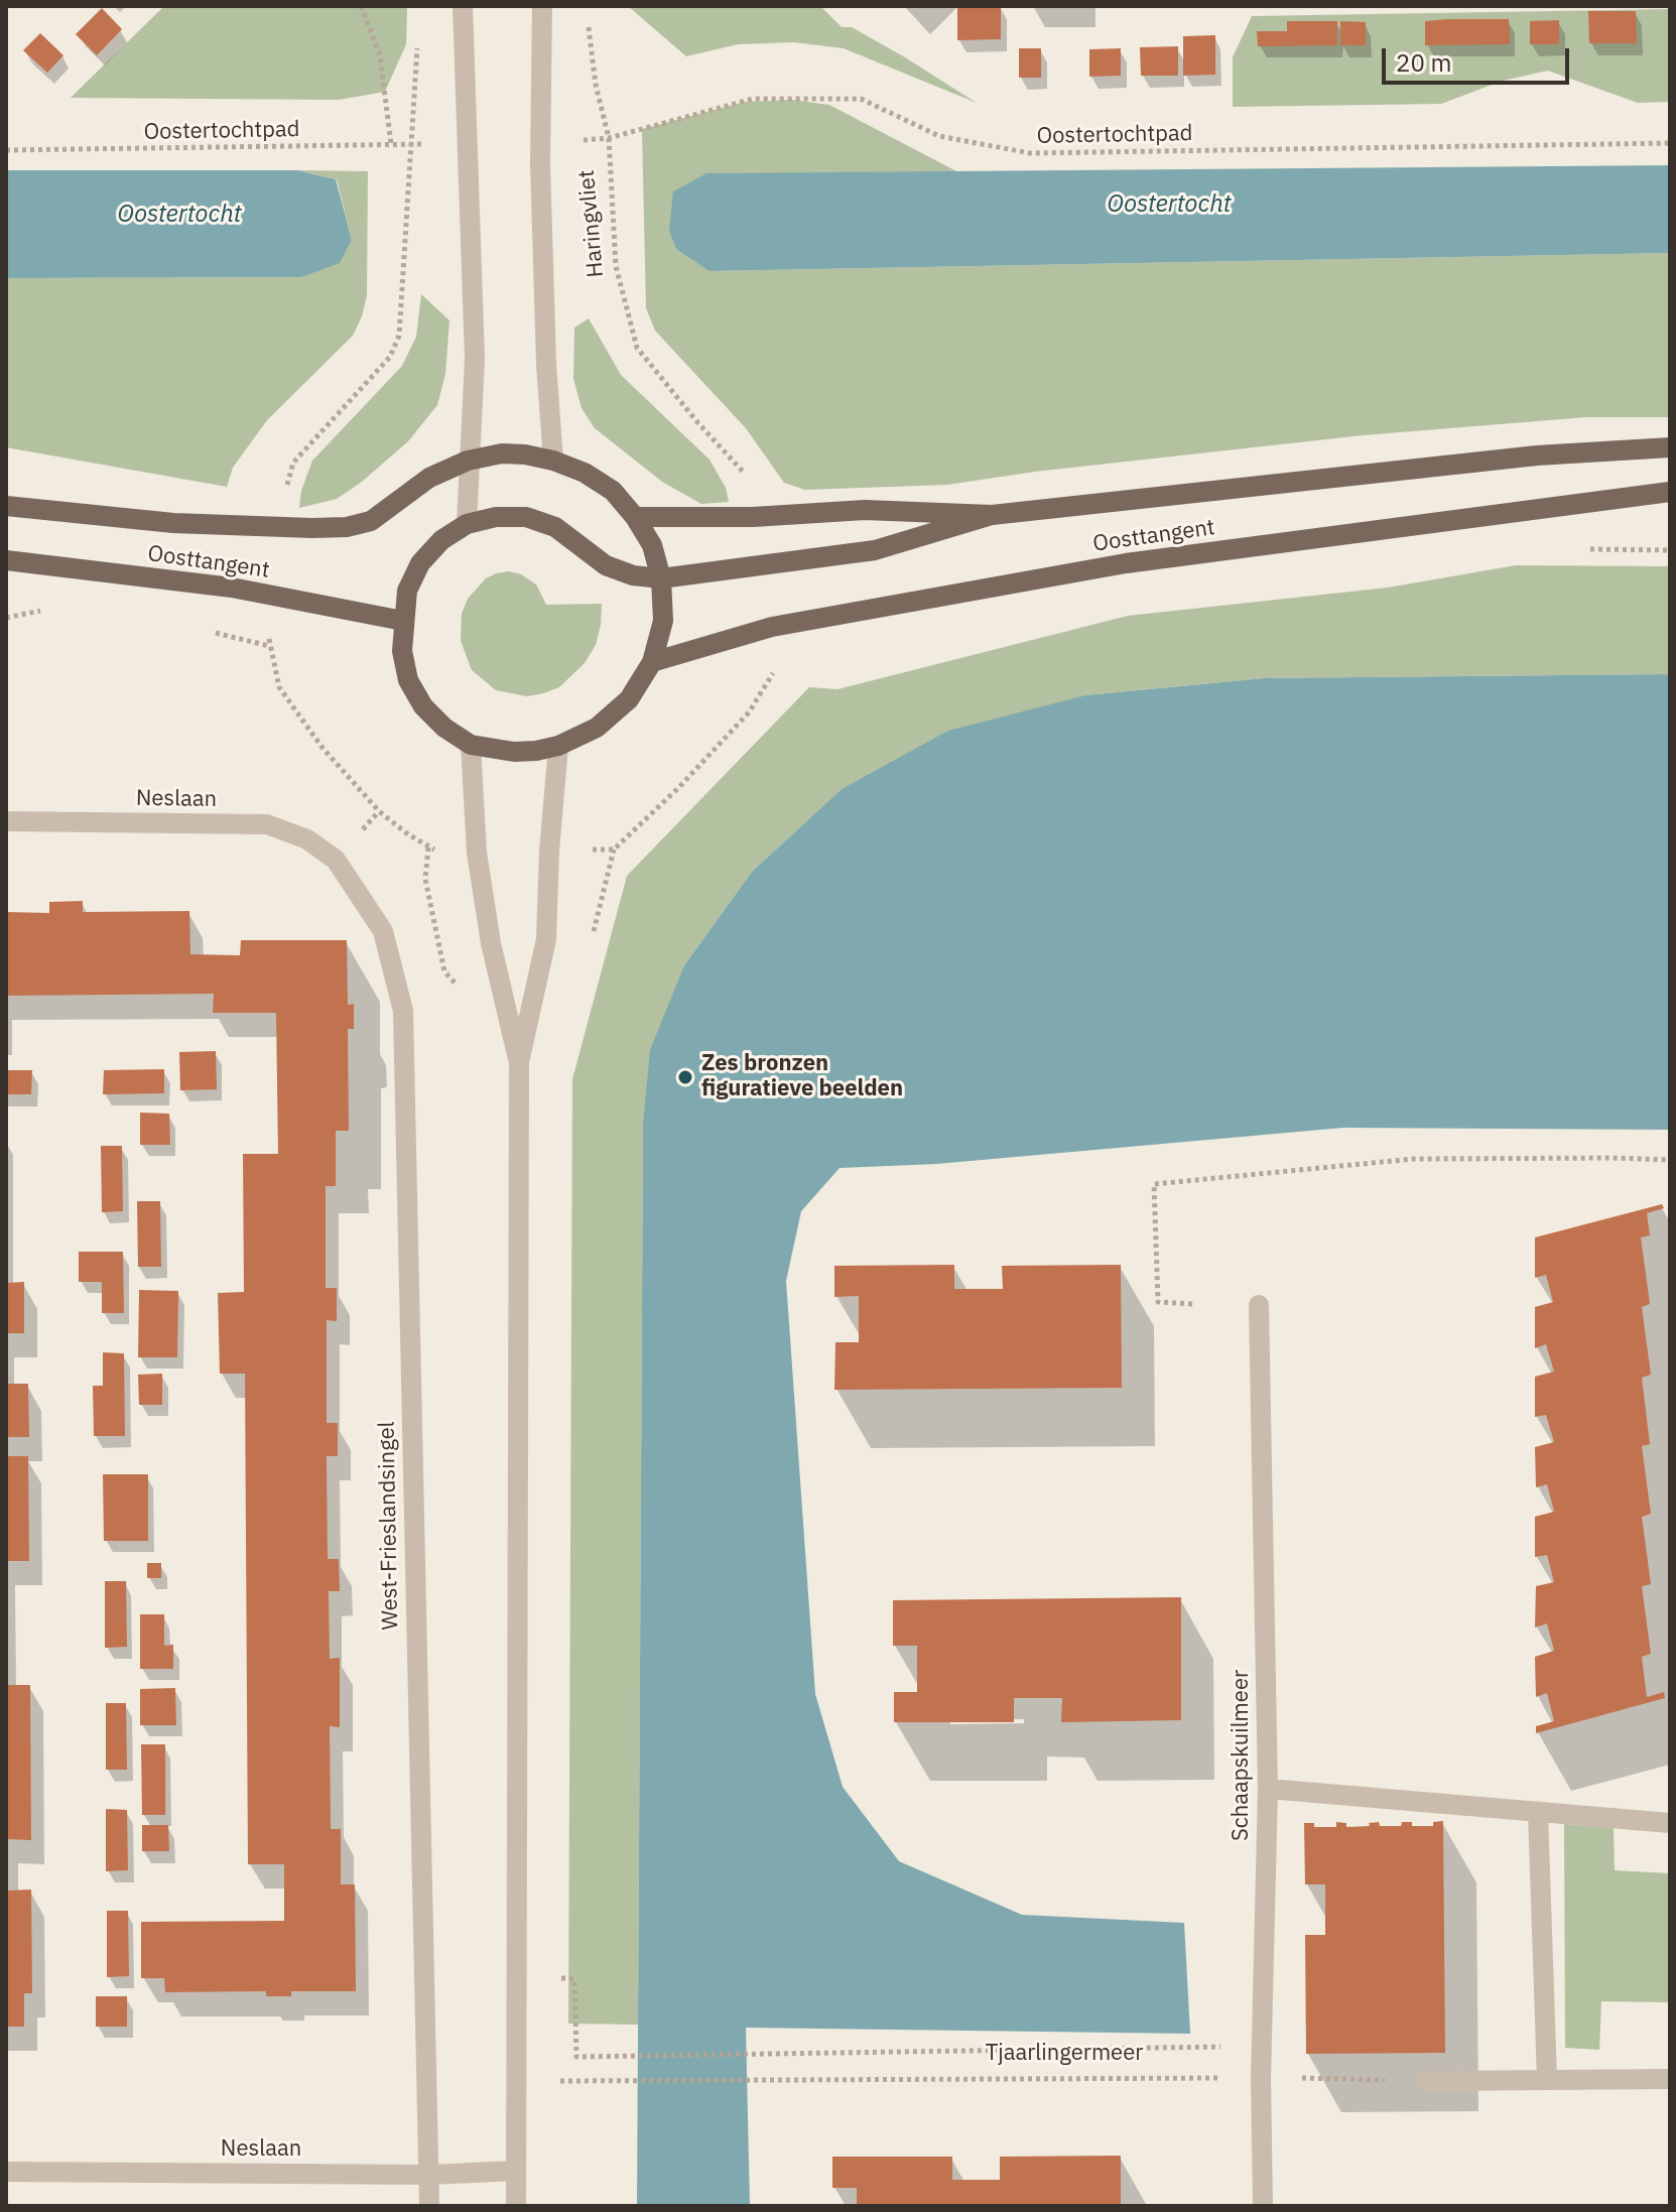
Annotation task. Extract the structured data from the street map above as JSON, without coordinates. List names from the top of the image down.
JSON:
{
  "streets": {
    "main road": ["Oosttangent"],
    "street": [
      "Haringvliet",
      "Neslaan",
      "West-Frieslandsingel",
      "Schaapskuilmeer"
    ],
    "path": ["Oostertochtpad", "Tjaarlingermeer"]
  },
  "crossings": [
    ["Oostertochtpad", "Haringvliet"],
    ["Neslaan", "West-Frieslandsingel"],
    ["Schaapskuilmeer", "Tjaarlingermeer"]
  ],
  "water": ["Oostertocht"],
  "places": ["Zes bronzen figuratieve beelden"],
  "scale_bar": "20 m"
}
